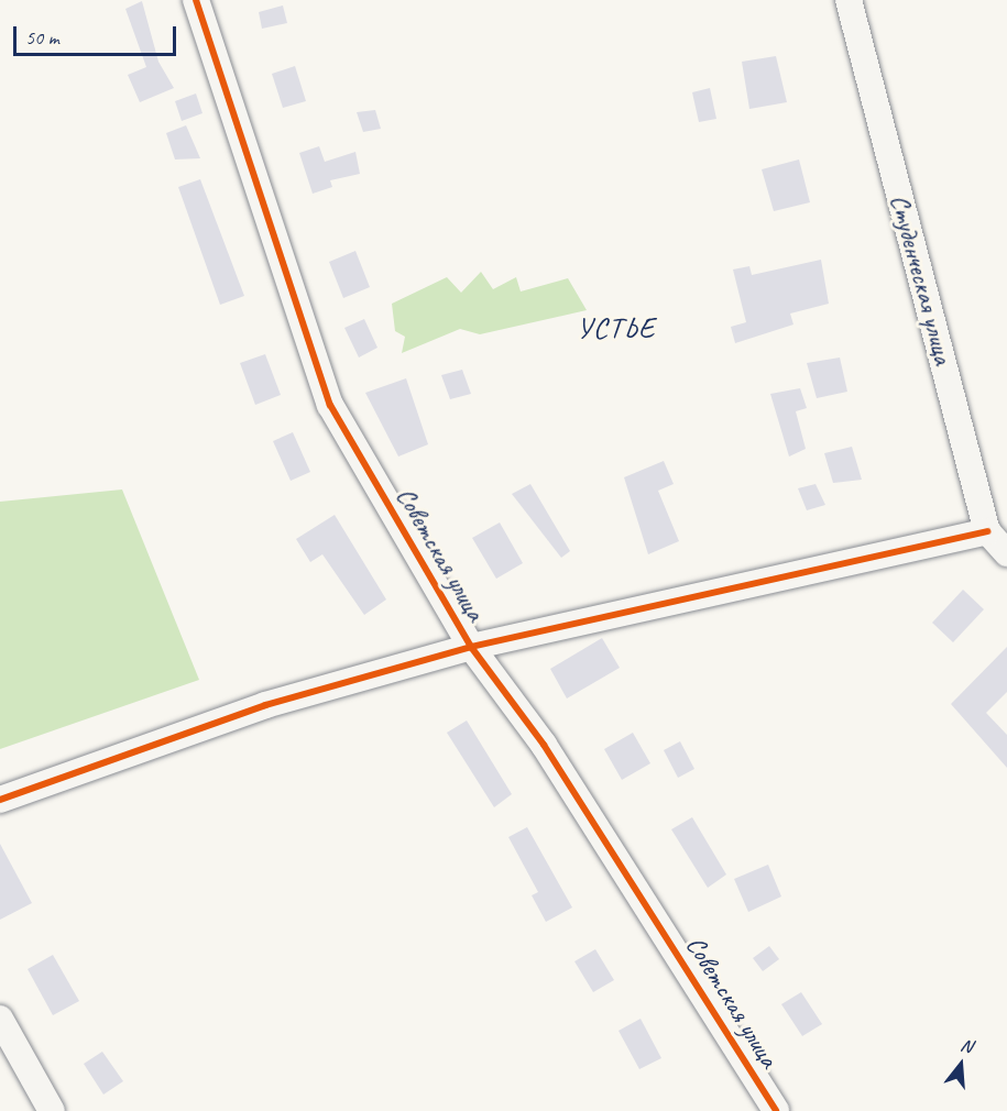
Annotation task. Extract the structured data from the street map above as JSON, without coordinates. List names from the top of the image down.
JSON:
{
  "streets": {
    "street": ["Студенческая улица", "Советская улица"]
  },
  "districts": ["УСТЬЕ"],
  "scale_bar": "50 m",
  "north": "top"
}
